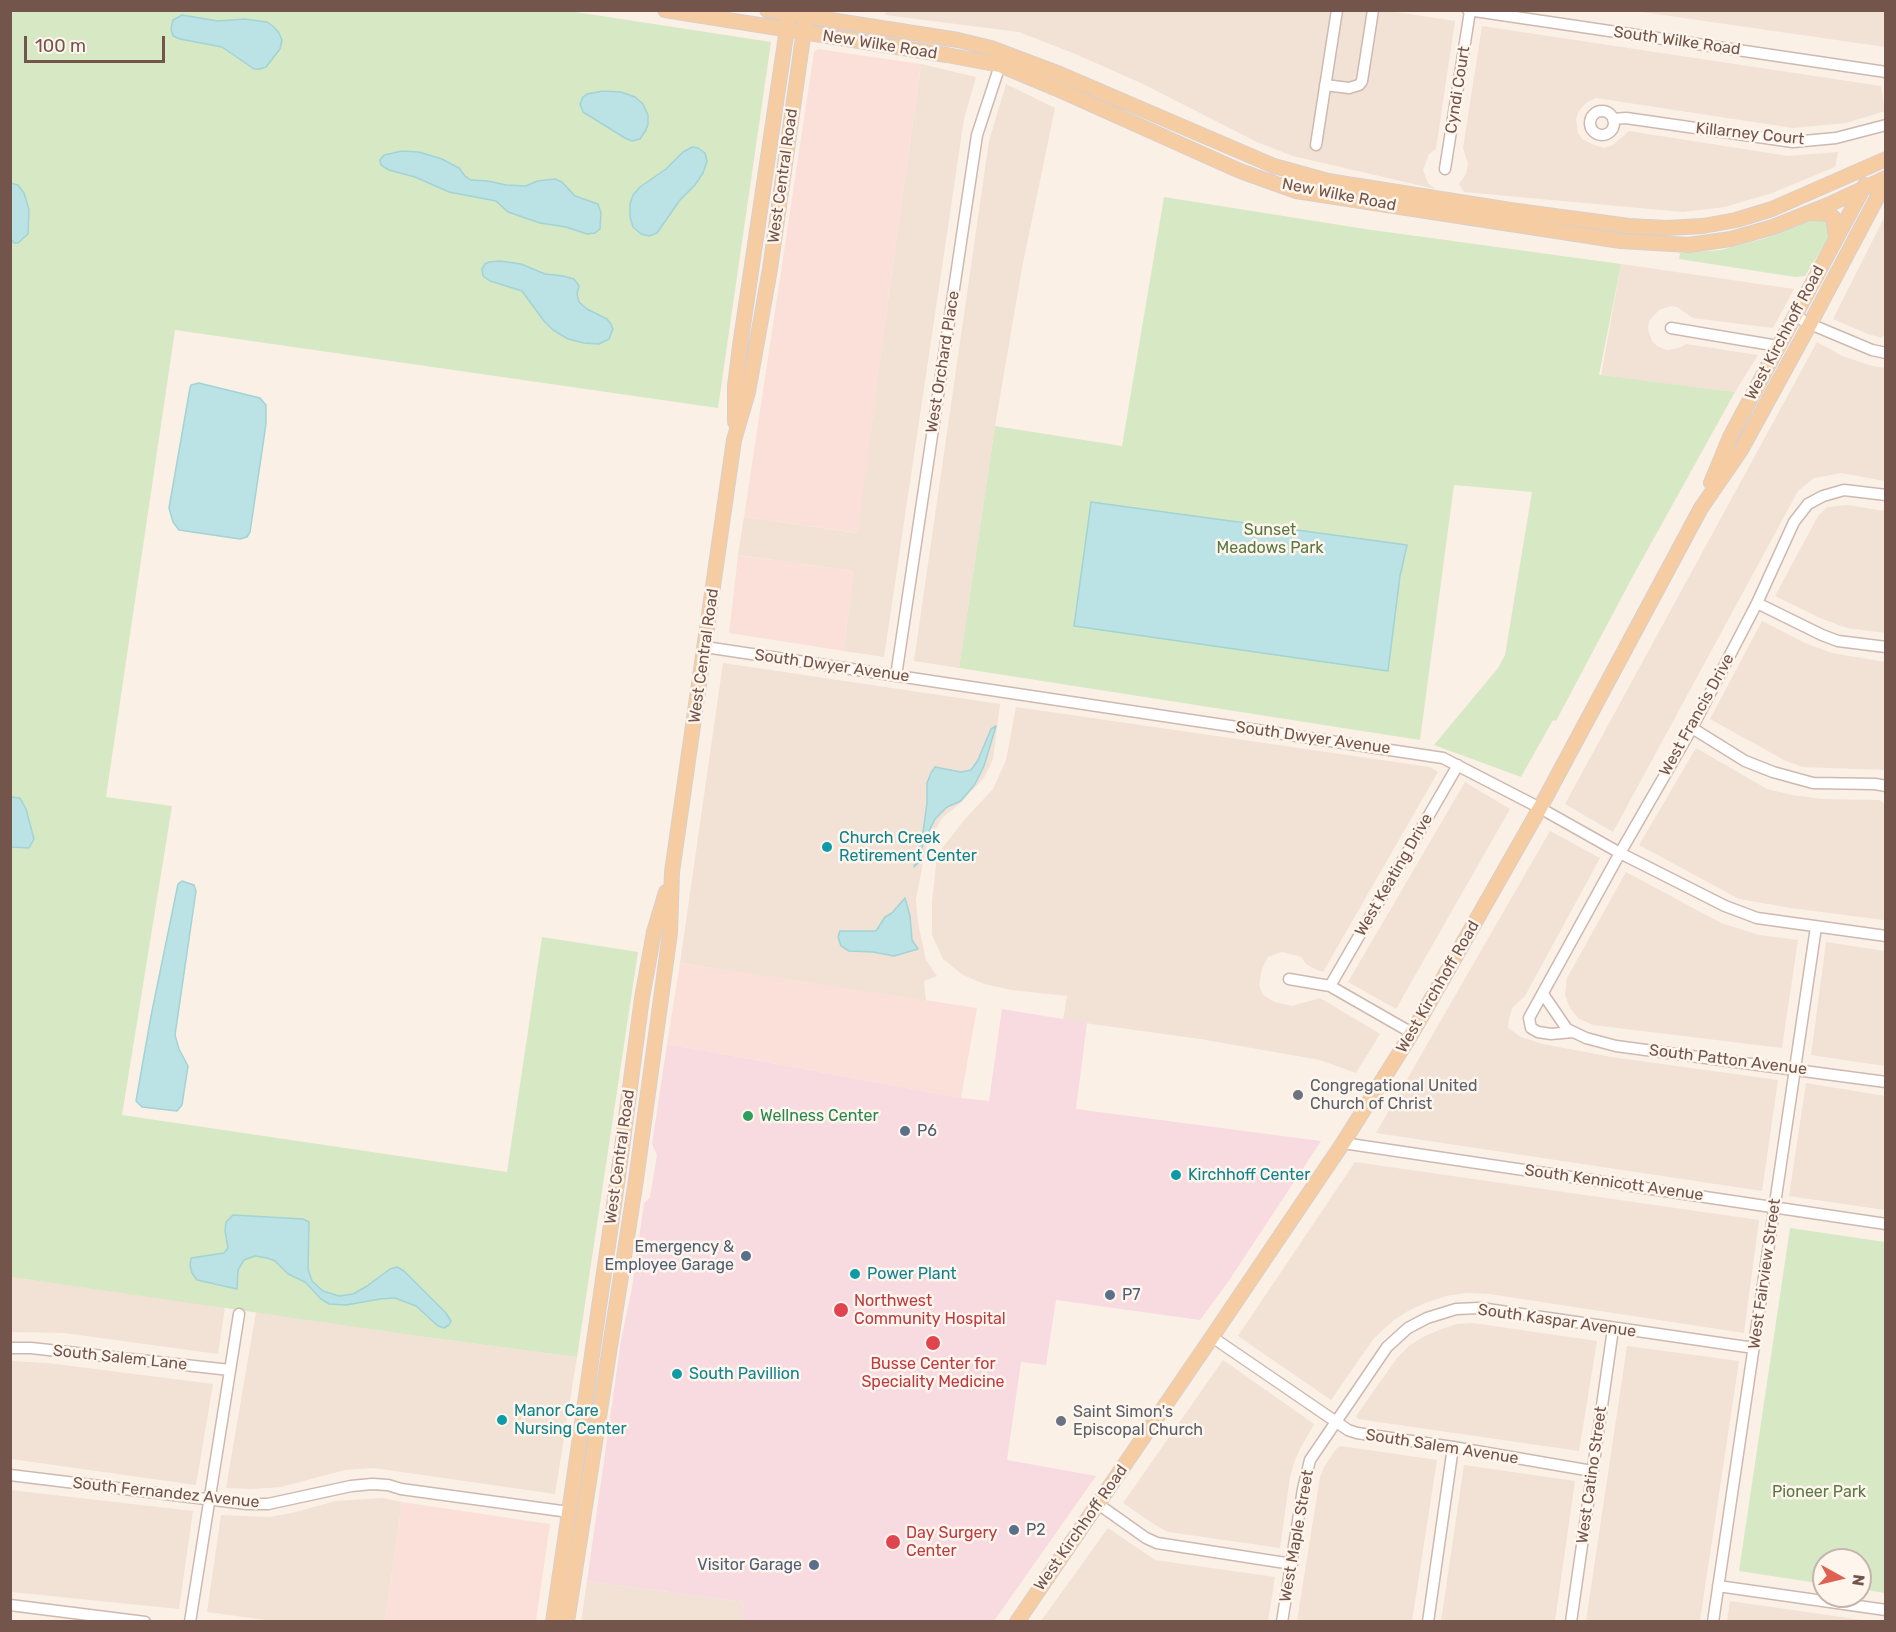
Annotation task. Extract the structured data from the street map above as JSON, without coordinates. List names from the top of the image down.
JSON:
{
  "streets": {
    "main road": ["New Wilke Road", "West Central Road", "West Kirchhoff Road"],
    "street": [
      "South Wilke Road",
      "Cyndi Court",
      "Killarney Court",
      "West Orchard Place",
      "South Dwyer Avenue",
      "West Francis Drive",
      "West Keating Drive",
      "South Patton Avenue",
      "South Kennicott Avenue",
      "West Fairview Street",
      "South Kaspar Avenue",
      "South Salem Lane",
      "South Salem Avenue",
      "West Catino Street",
      "South Fernandez Avenue",
      "West Maple Street"
    ]
  },
  "crossings": [
    ["South Wilke Road", "Cyndi Court"],
    ["New Wilke Road", "West Central Road"],
    ["New Wilke Road", "West Kirchhoff Road"],
    ["New Wilke Road", "West Orchard Place"],
    ["West Central Road", "South Dwyer Avenue"],
    ["West Central Road", "South Fernandez Avenue"],
    ["West Kirchhoff Road", "South Dwyer Avenue"],
    ["West Kirchhoff Road", "South Kennicott Avenue"],
    ["West Kirchhoff Road", "South Salem Avenue"],
    ["West Orchard Place", "South Dwyer Avenue"],
    ["South Dwyer Avenue", "West Francis Drive"],
    ["South Dwyer Avenue", "West Keating Drive"],
    ["South Dwyer Avenue", "West Fairview Street"],
    ["West Francis Drive", "South Patton Avenue"],
    ["South Patton Avenue", "West Fairview Street"],
    ["South Kennicott Avenue", "West Fairview Street"],
    ["West Fairview Street", "South Kaspar Avenue"],
    ["South Kaspar Avenue", "South Salem Avenue"],
    ["South Kaspar Avenue", "West Catino Street"],
    ["South Kaspar Avenue", "West Maple Street"],
    ["South Salem Avenue", "West Catino Street"],
    ["South Salem Avenue", "West Maple Street"]
  ],
  "parks": ["Sunset Meadows Park", "Pioneer Park"],
  "places": [
    "Church Creek Retirement Center",
    "Congregational United Church of Christ",
    "Wellness Center",
    "P6",
    "Kirchhoff Center",
    "Emergency & Employee Garage",
    "Power Plant",
    "P7",
    "Northwest Community Hospital",
    "Busse Center for Speciality Medicine",
    "South Pavillion",
    "Manor Care Nursing Center",
    "Saint Simon's Episcopal Church",
    "P2",
    "Day Surgery Center",
    "Visitor Garage"
  ],
  "scale_bar": "100 m",
  "north": "right"
}
